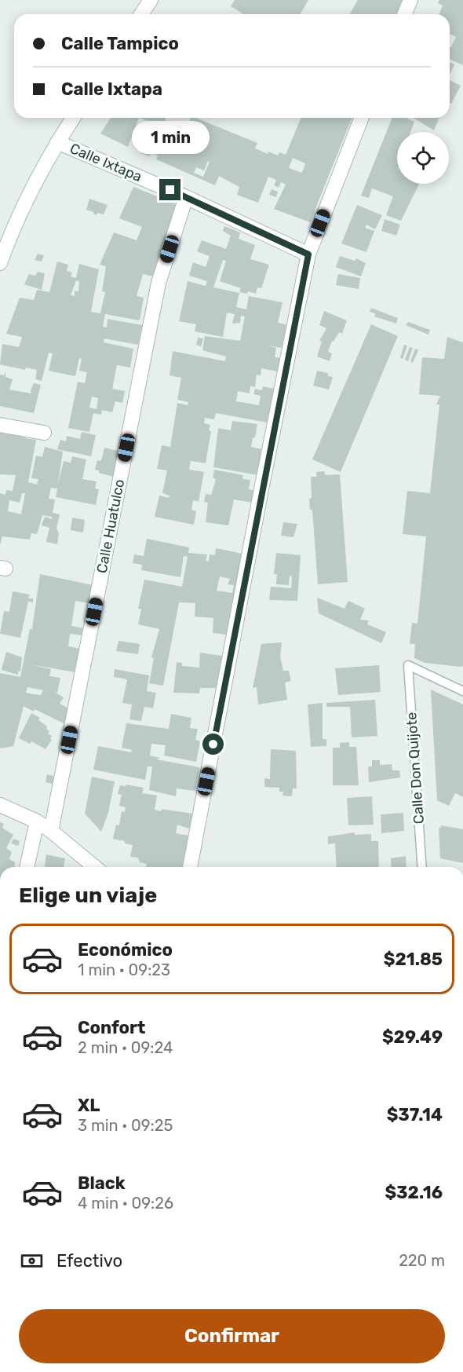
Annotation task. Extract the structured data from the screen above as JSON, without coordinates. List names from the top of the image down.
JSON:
{
  "streets": {
    "street": ["Calle Ixtapa", "Calle Huatulco"],
    "lane": ["Calle Don Quijote"]
  },
  "crossings": [
    ["Calle Ixtapa", "Calle Huatulco"]
  ],
  "page": {
    "banner": ["Calle Tampico", "Calle Ixtapa"],
    "bubble": "1 min",
    "heading": "Elige un viaje",
    "list": [
      {
        "name": "Económico",
        "note": "1 min · 09:23",
        "value": "$21.85"
      },
      {
        "name": "Confort",
        "note": "2 min · 09:24",
        "value": "$29.49"
      },
      {
        "name": "XL",
        "note": "3 min · 09:25",
        "value": "$37.14"
      },
      {
        "name": "Black",
        "note": "4 min · 09:26",
        "value": "$32.16"
      }
    ],
    "pay": ["Efectivo", "220 m"],
    "buttons": "Confirmar"
  }
}
